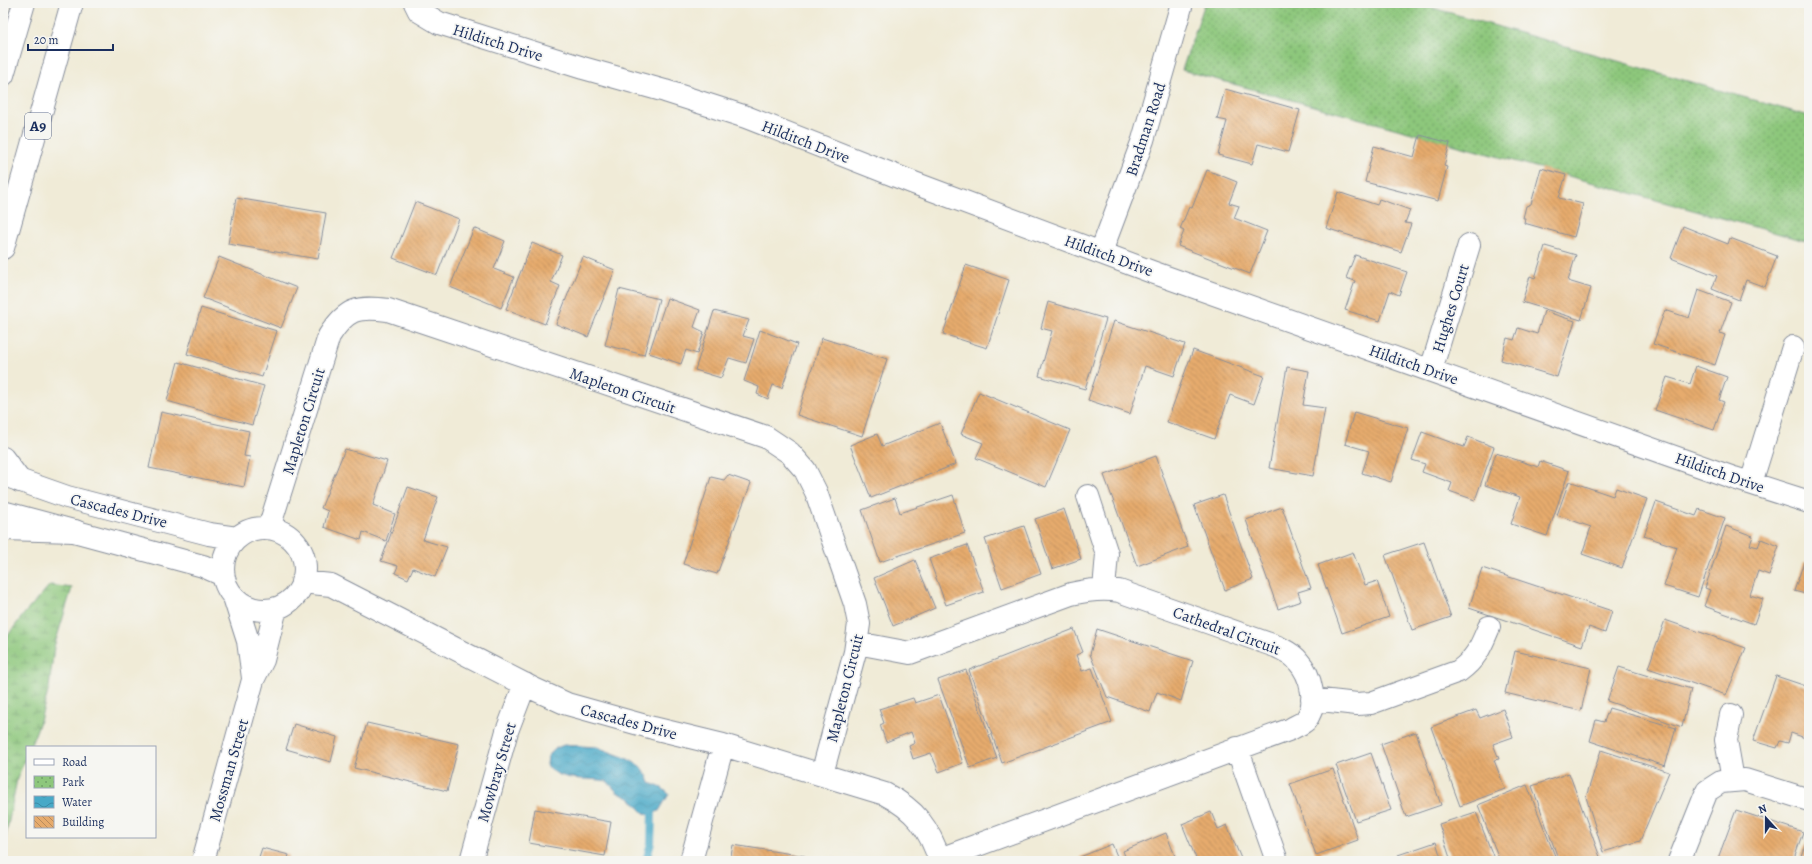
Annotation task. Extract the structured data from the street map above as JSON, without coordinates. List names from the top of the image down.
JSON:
{
  "streets": {
    "street": [
      "Hilditch Drive",
      "A9",
      "Bradman Road",
      "Hughes Court",
      "Mapleton Circuit",
      "Cascades Drive",
      "Cathedral Circuit",
      "Mossman Street",
      "Mowbray Street"
    ]
  },
  "crossings": [
    ["Hilditch Drive", "Bradman Road"],
    ["Hilditch Drive", "Hughes Court"],
    ["Mapleton Circuit", "Cascades Drive"],
    ["Mapleton Circuit", "Cathedral Circuit"],
    ["Mapleton Circuit", "Mossman Street"],
    ["Cascades Drive", "Cathedral Circuit"],
    ["Cascades Drive", "Mossman Street"],
    ["Cascades Drive", "Mowbray Street"]
  ],
  "legend": [
    "Road",
    "Park",
    "Water",
    "Building"
  ],
  "scale_bar": "20 m",
  "north": "top"
}
